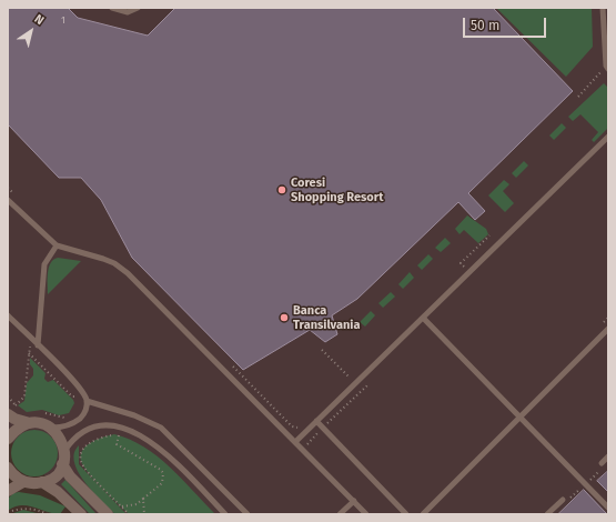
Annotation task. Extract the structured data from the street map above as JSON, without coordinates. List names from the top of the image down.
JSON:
{
  "places": ["Coresi Shopping Resort", "Banca Transilvania"],
  "house_numbers": ["1"],
  "scale_bar": "50 m",
  "north": "top right"
}
